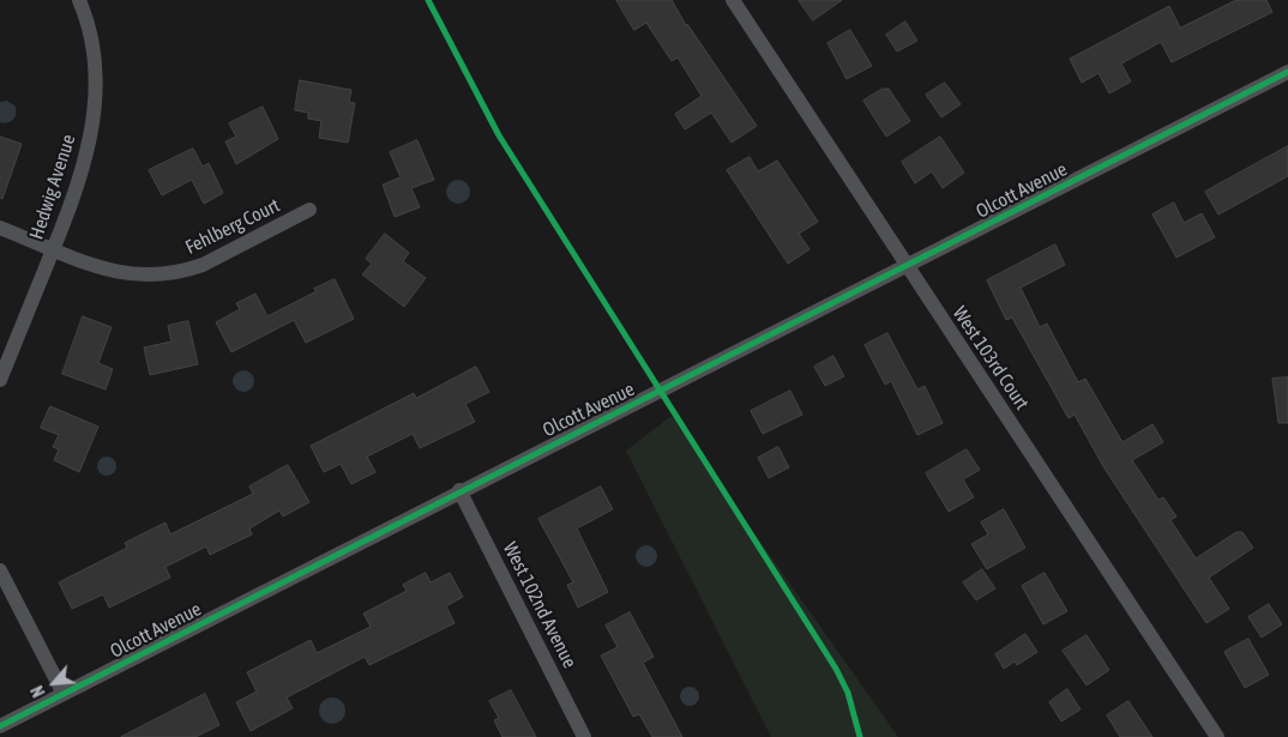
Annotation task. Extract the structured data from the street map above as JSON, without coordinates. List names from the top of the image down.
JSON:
{
  "streets": {
    "street": [
      "Hedwig Avenue",
      "Olcott Avenue",
      "Fehlberg Court",
      "West 103rd Court",
      "West 102nd Avenue"
    ]
  },
  "crossings": [
    ["Hedwig Avenue", "Fehlberg Court"],
    ["Olcott Avenue", "West 103rd Court"],
    ["Olcott Avenue", "West 102nd Avenue"]
  ],
  "north": "bottom left"
}
